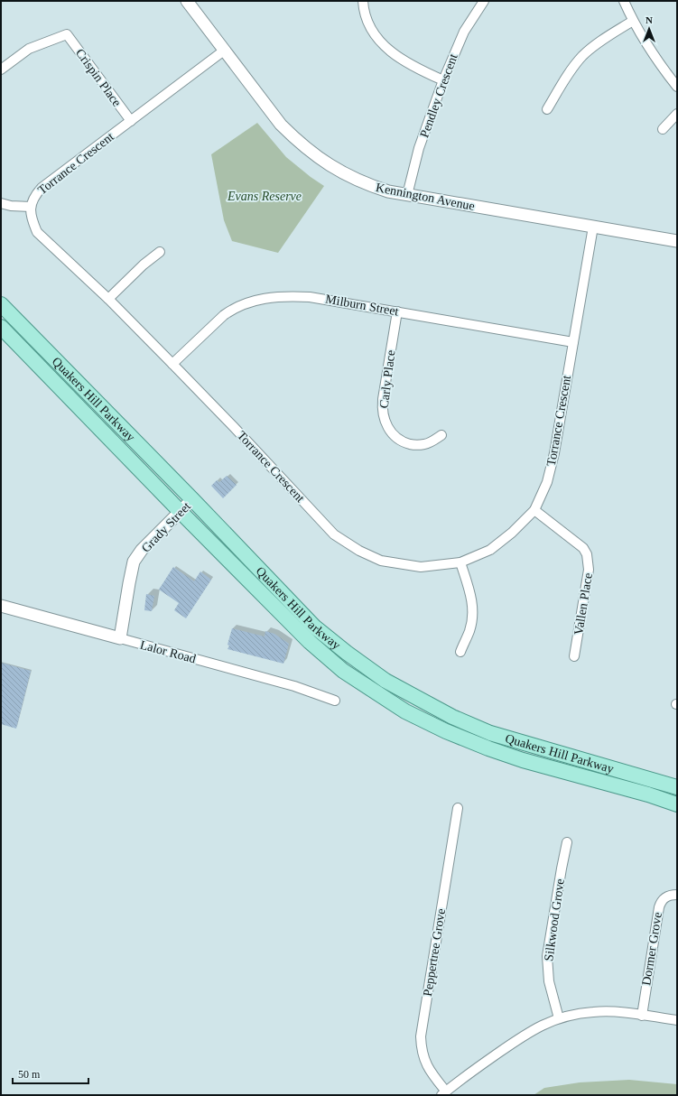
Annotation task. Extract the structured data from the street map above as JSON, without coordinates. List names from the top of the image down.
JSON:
{
  "streets": {
    "main road": ["Quakers Hill Parkway"],
    "street": [
      "Crispin Place",
      "Pendley Crescent",
      "Torrance Crescent",
      "Kennington Avenue",
      "Milburn Street",
      "Carly Place",
      "Grady Street",
      "Vallen Place",
      "Lalor Road",
      "Silkwood Grove",
      "Dormer Grove",
      "Peppertree Grove"
    ]
  },
  "crossings": [
    ["Crispin Place", "Torrance Crescent"],
    ["Pendley Crescent", "Kennington Avenue"],
    ["Torrance Crescent", "Kennington Avenue"],
    ["Torrance Crescent", "Milburn Street"],
    ["Torrance Crescent", "Vallen Place"],
    ["Milburn Street", "Carly Place"],
    ["Quakers Hill Parkway", "Grady Street"],
    ["Grady Street", "Lalor Road"]
  ],
  "parks": ["Evans Reserve"],
  "scale_bar": "50 m",
  "north": "top"
}
